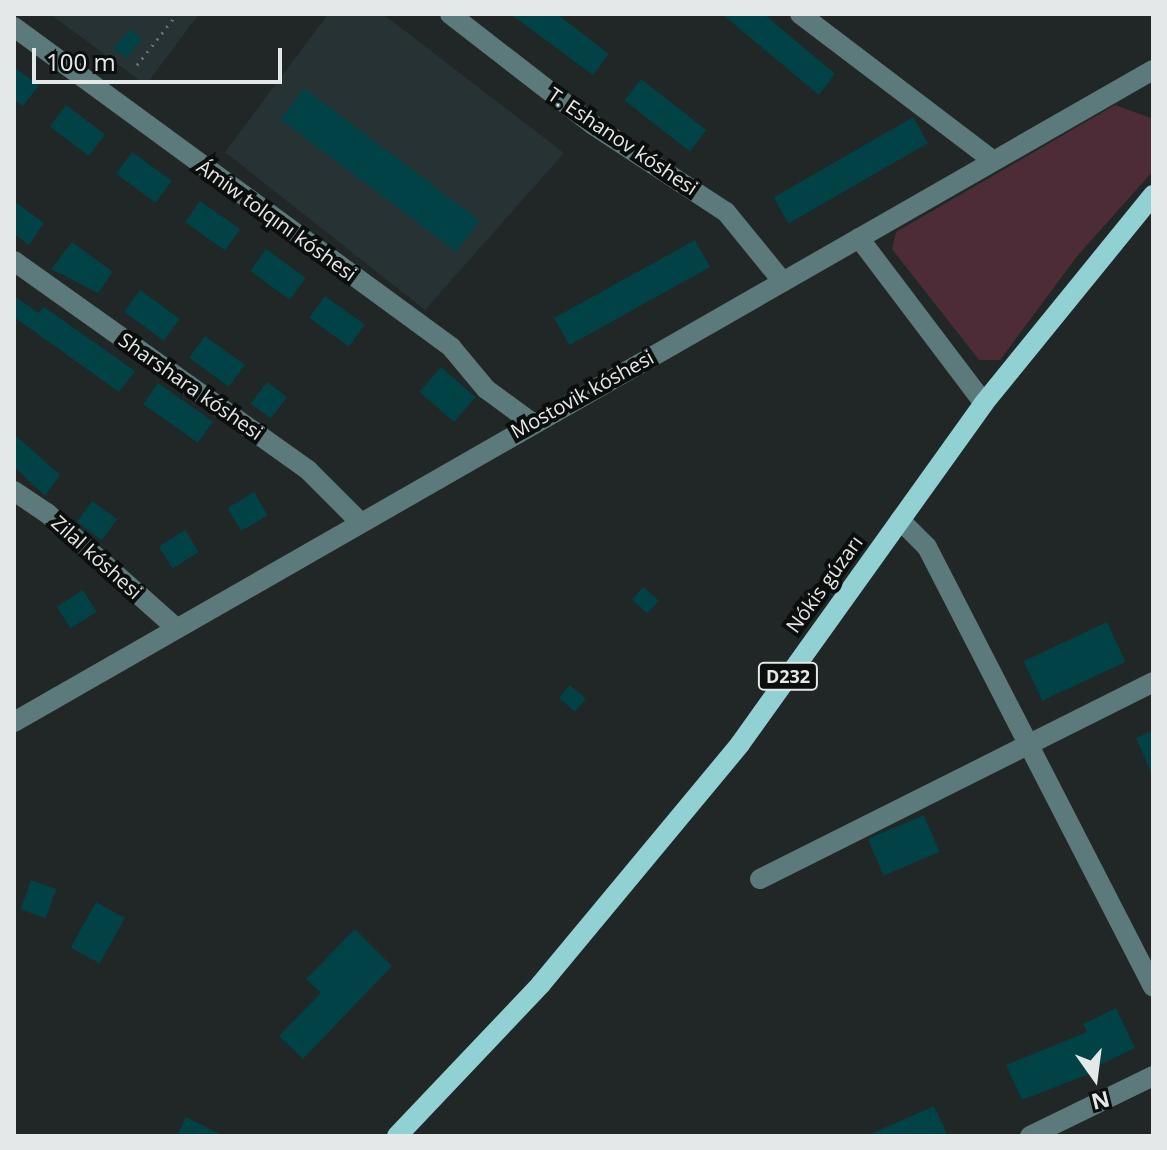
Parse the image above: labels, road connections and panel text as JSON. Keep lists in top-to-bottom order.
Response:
{
  "streets": {
    "main road": ["Nókis gúzarı", "D232"],
    "street": [
      "T. Eshanov kóshesi",
      "Ámiw tolqını kóshesi",
      "Sharshara kóshesi",
      "Mostovik kóshesi",
      "Zilal kóshesi"
    ]
  },
  "crossings": [
    ["T. Eshanov kóshesi", "Mostovik kóshesi"],
    ["Ámiw tolqını kóshesi", "Mostovik kóshesi"],
    ["Sharshara kóshesi", "Mostovik kóshesi"],
    ["Mostovik kóshesi", "Zilal kóshesi"]
  ],
  "scale_bar": "100 m",
  "north": "bottom"
}
